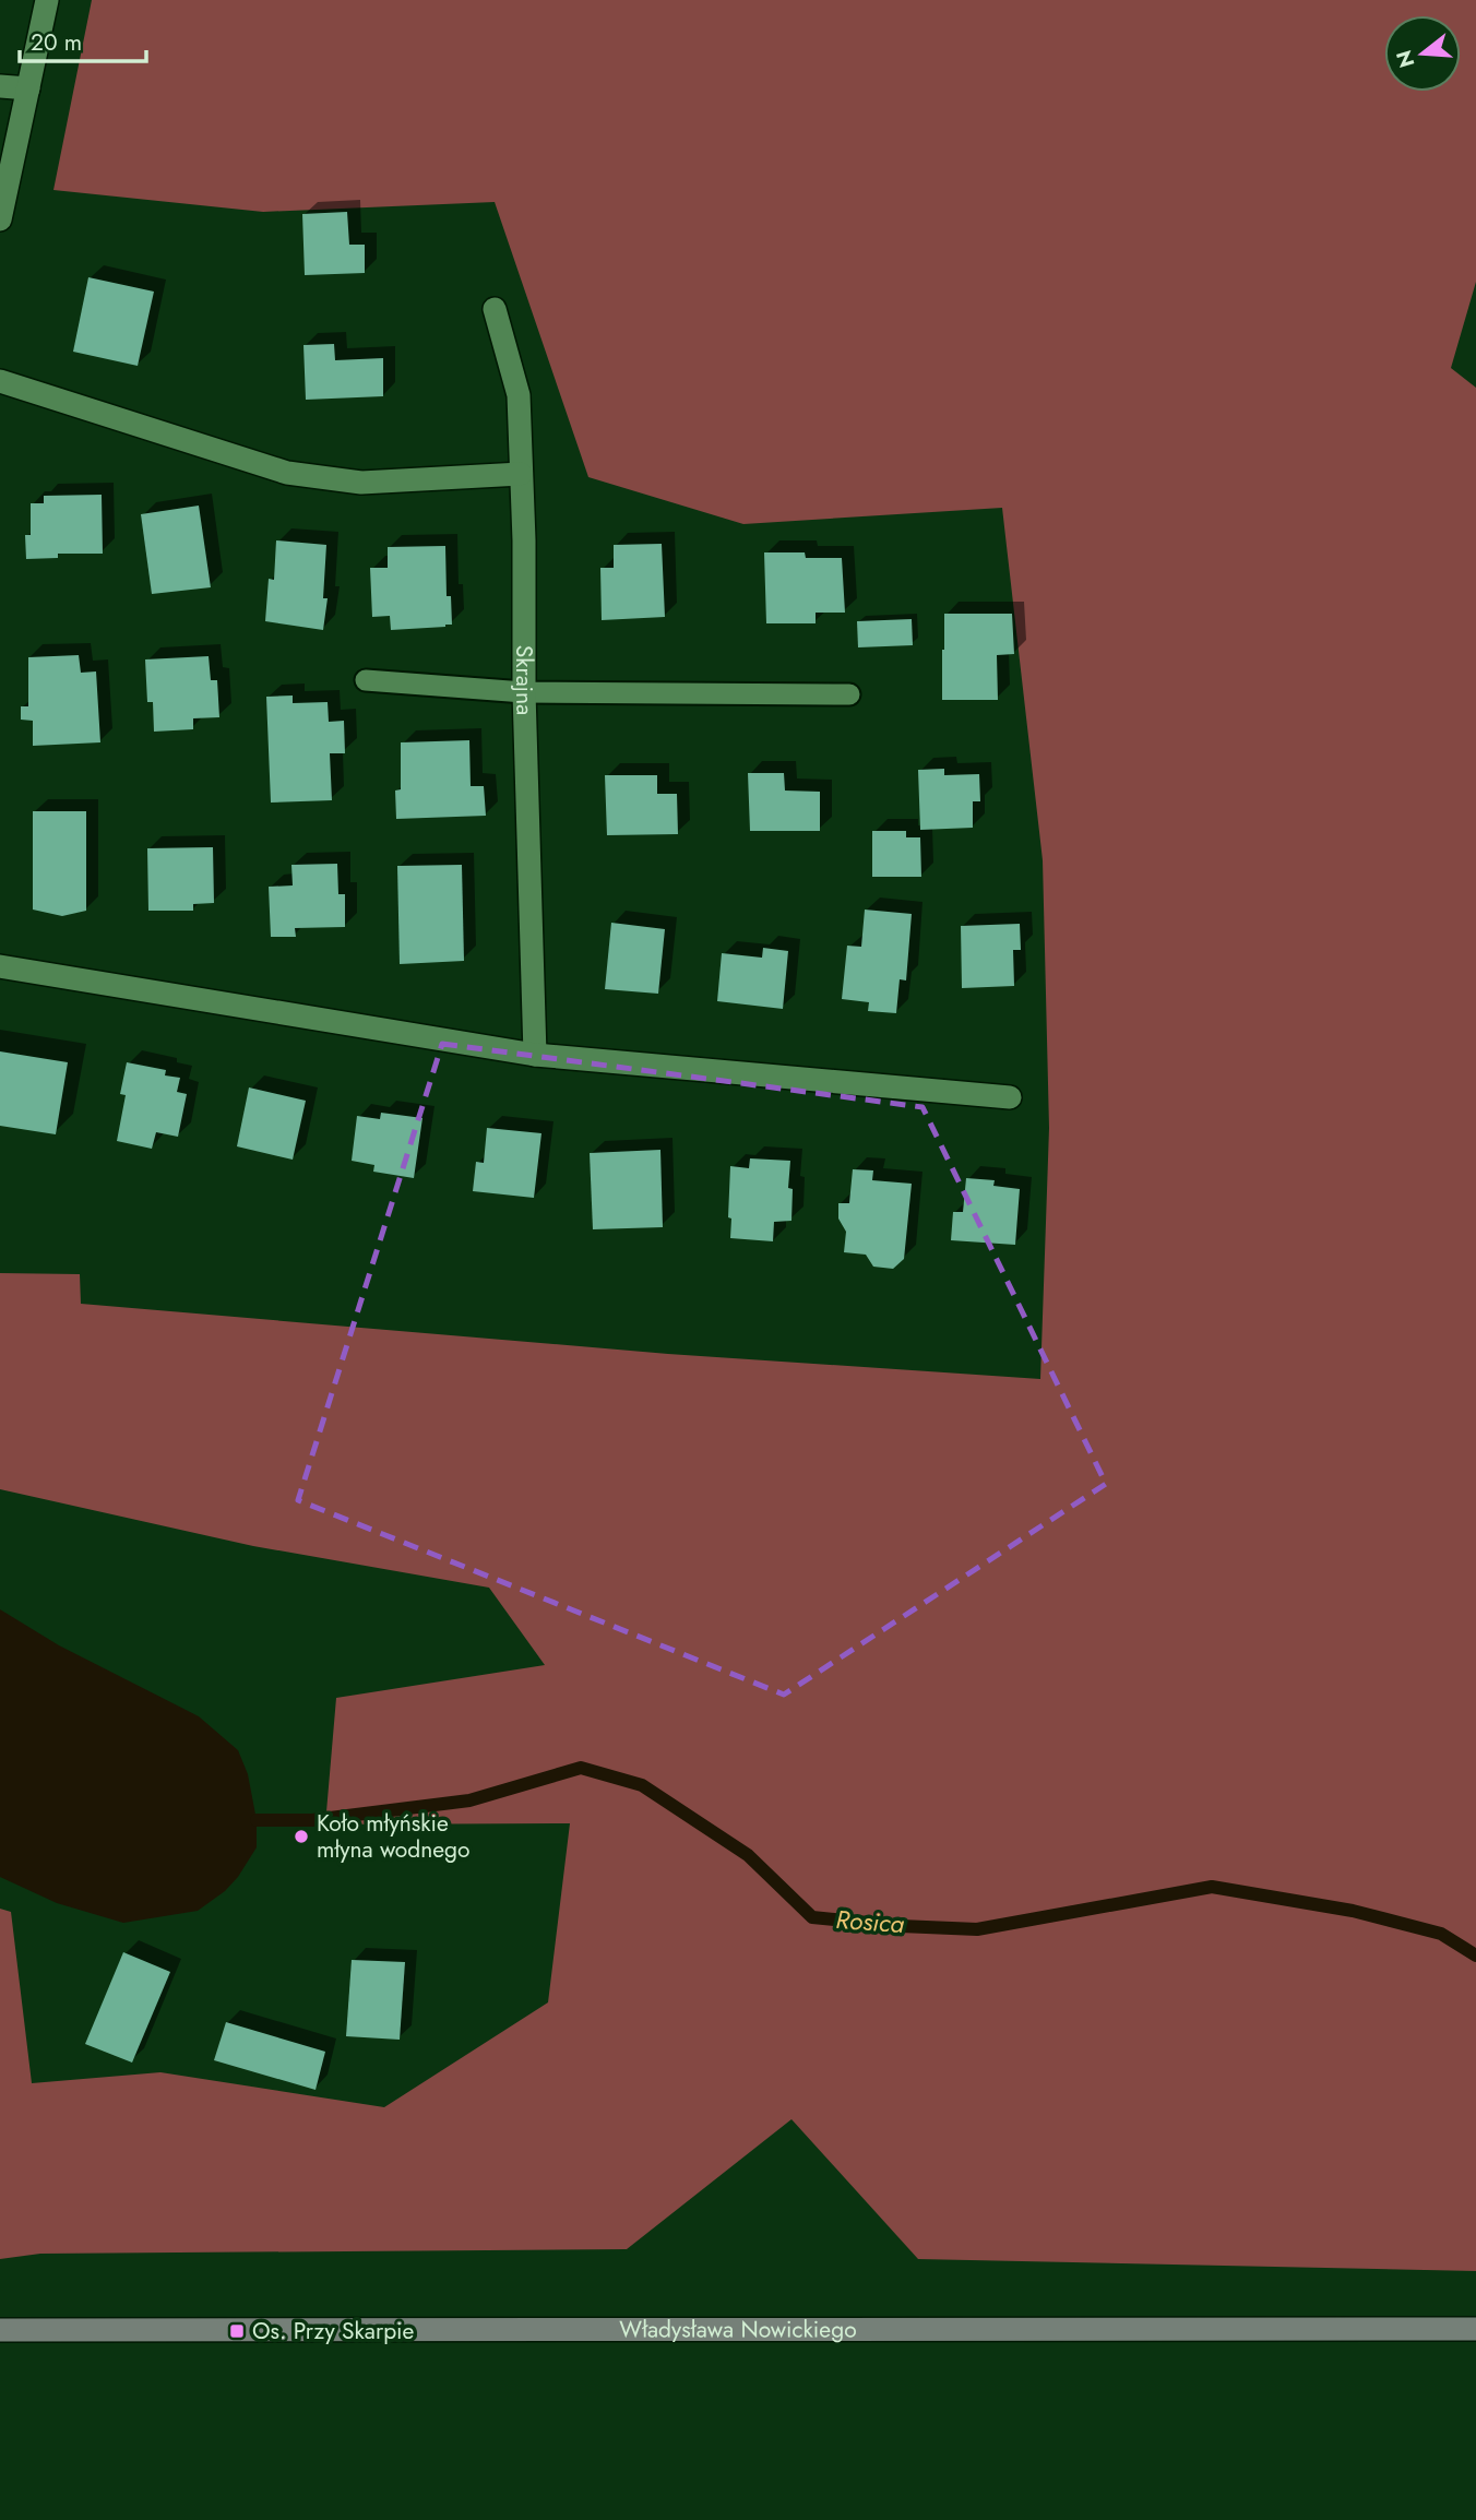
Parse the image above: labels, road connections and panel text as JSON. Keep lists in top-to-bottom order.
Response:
{
  "streets": {
    "street": ["Skrajna", "Władysława Nowickiego"]
  },
  "water": ["Rosica"],
  "places": {
    "other": ["Koło młyńskie młyna wodnego"],
    "transit": ["Os. Przy Skarpie"]
  },
  "scale_bar": "20 m",
  "north": "left"
}
